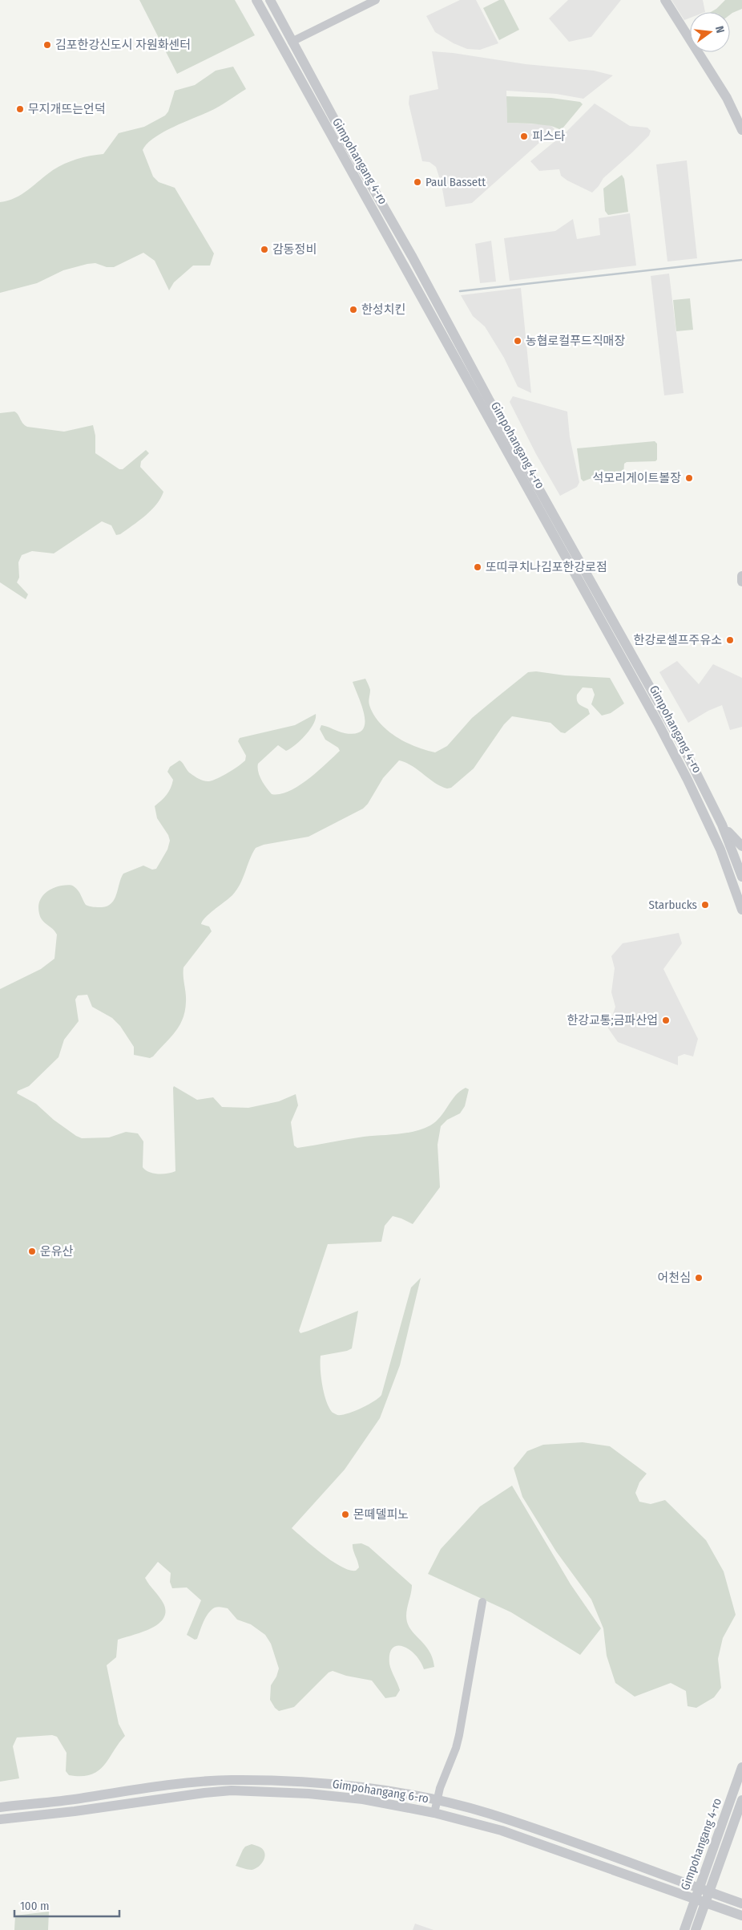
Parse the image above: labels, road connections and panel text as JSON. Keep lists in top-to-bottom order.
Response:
{
  "streets": {
    "street": ["Gimpohangang 4-ro", "Gimpohangang 6-ro"]
  },
  "crossings": [
    ["Gimpohangang 4-ro", "Gimpohangang 6-ro"]
  ],
  "places": [
    "김포한강신도시 자원화센터",
    "무지개뜨는언덕",
    "피스타",
    "Paul Bassett",
    "감동정비",
    "한성치킨",
    "농협로컬푸드직매장",
    "석모리게이트볼장",
    "또띠쿠치나김포한강로점",
    "한강로셀프주유소",
    "Starbucks",
    "한강교통;금파산업",
    "운유산",
    "어천심",
    "몬떼델피노"
  ],
  "scale_bar": "100 m",
  "north": "right"
}
